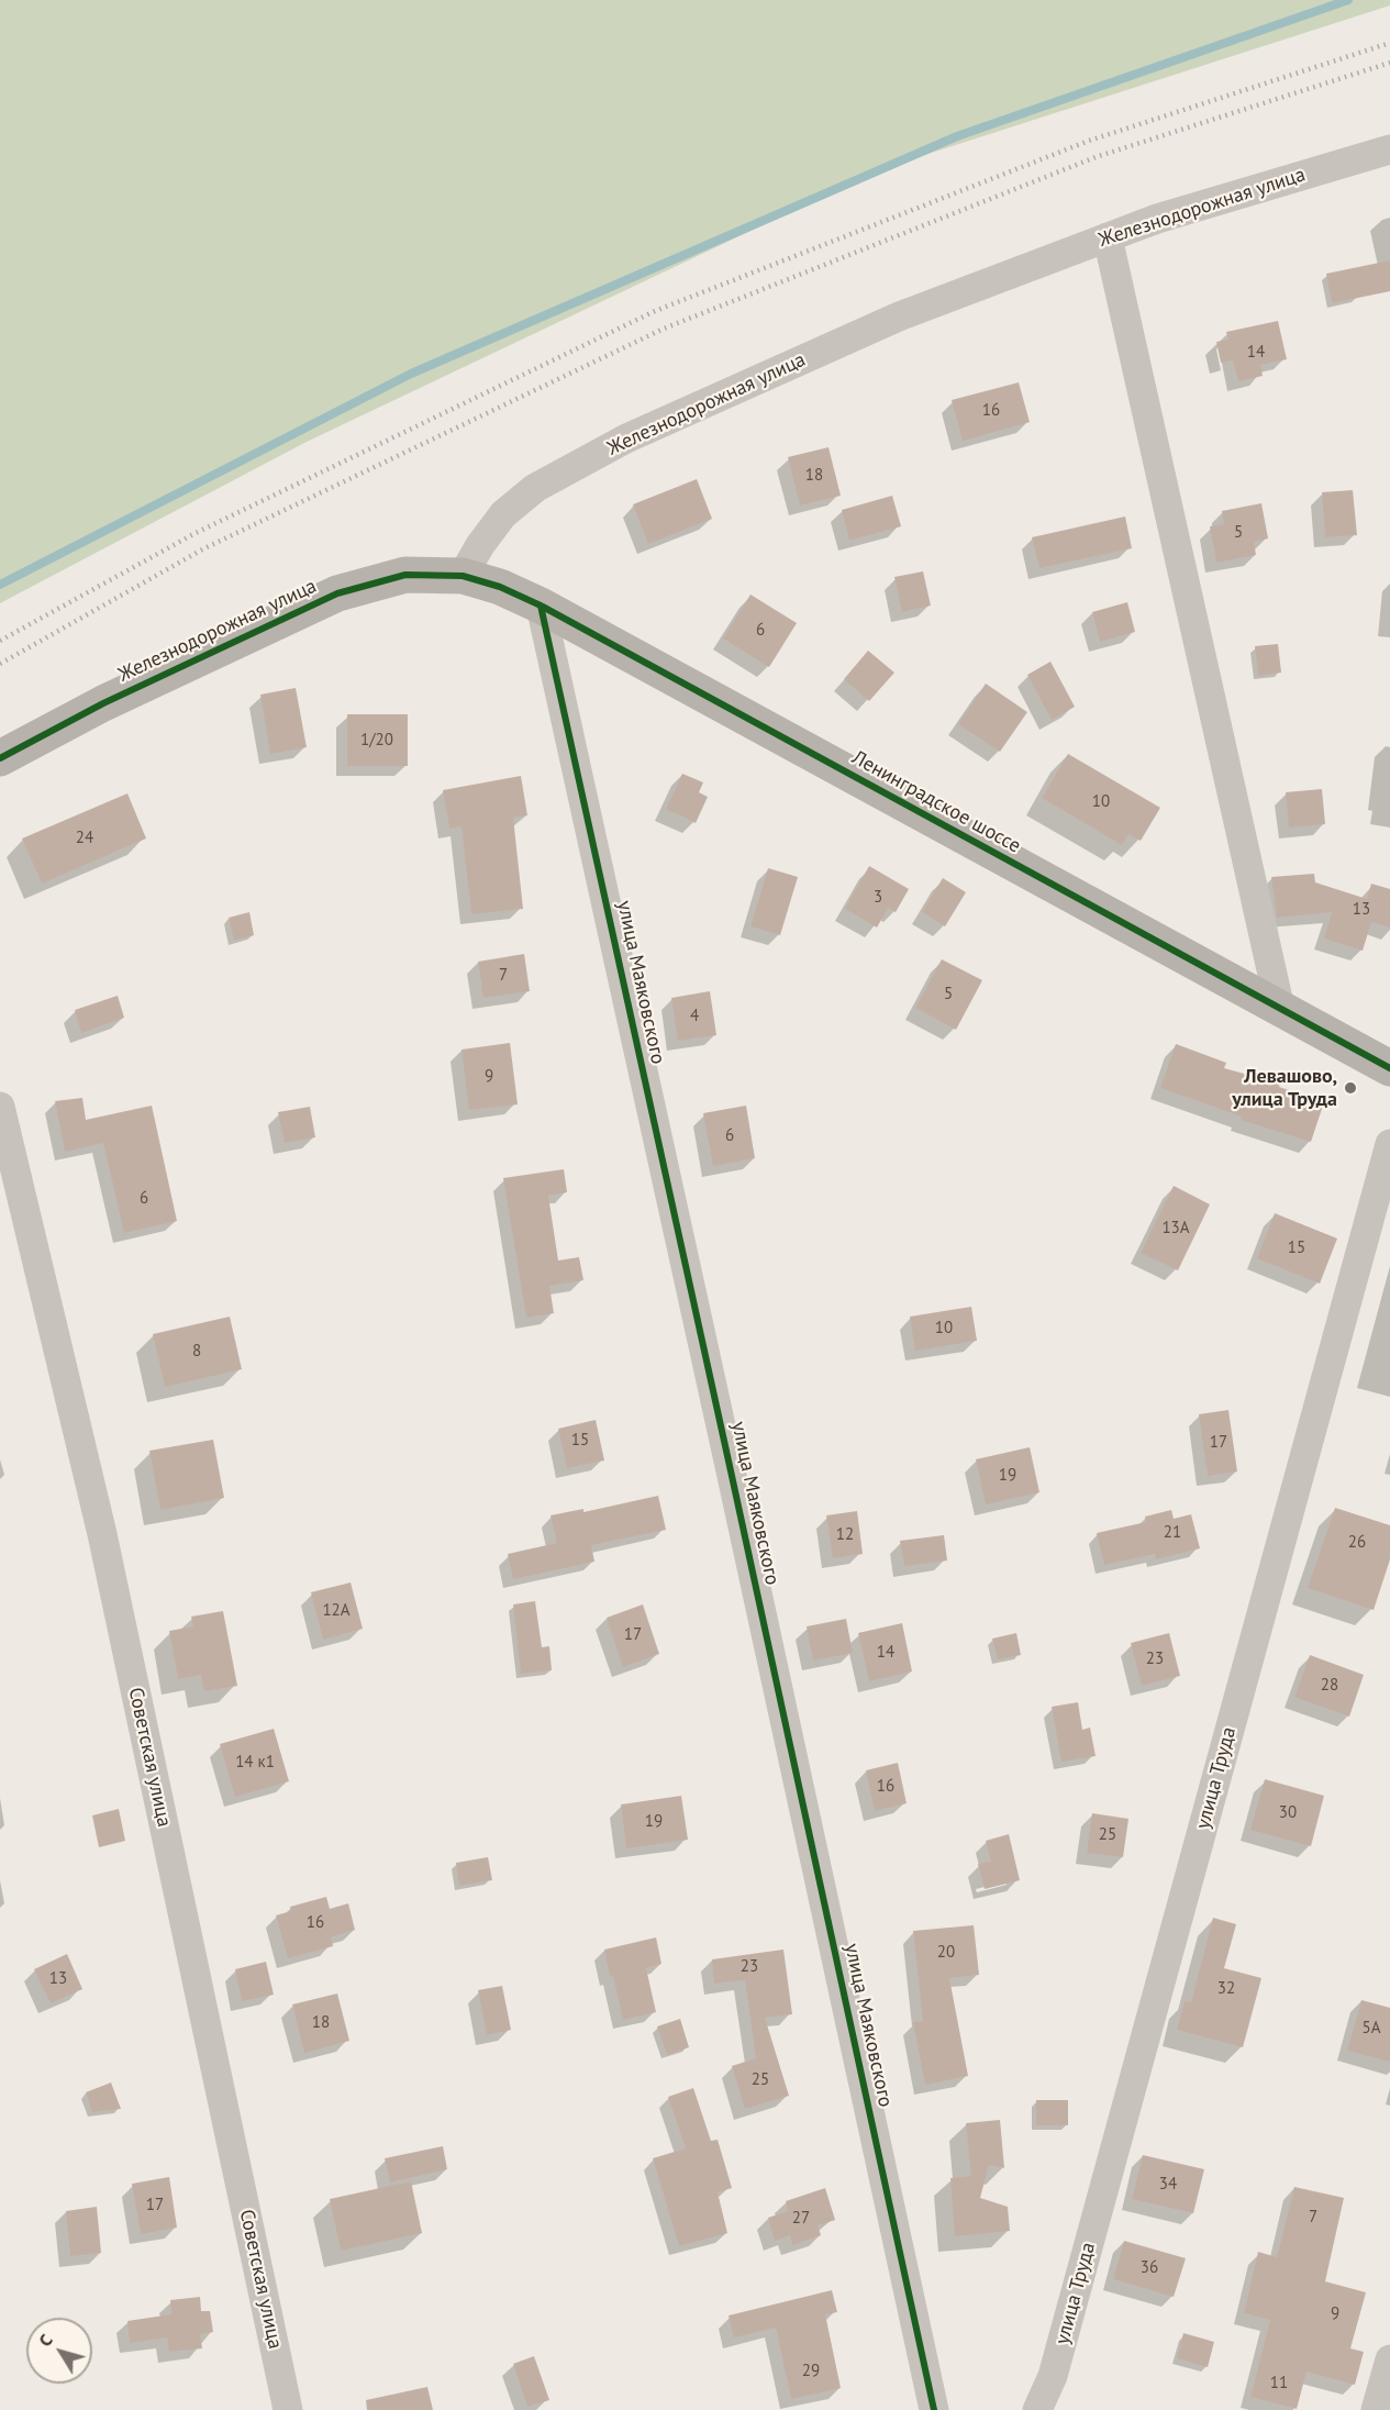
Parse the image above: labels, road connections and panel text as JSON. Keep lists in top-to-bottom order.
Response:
{
  "streets": {
    "street": [
      "Железнодорожная улица",
      "Ленинградское шоссе",
      "улица Маяковского",
      "Советская улица",
      "улица Труда"
    ]
  },
  "crossings": [
    ["Железнодорожная улица", "Ленинградское шоссе"],
    ["Ленинградское шоссе", "улица Маяковского"]
  ],
  "places": ["Левашово, улица Труда"],
  "house_numbers": [
    "14",
    "16",
    "18",
    "5",
    "6",
    "1/20",
    "10",
    "24",
    "3",
    "13",
    "7",
    "5",
    "4",
    "9",
    "6",
    "6",
    "13А",
    "15",
    "10",
    "8",
    "15",
    "17",
    "19",
    "21",
    "12",
    "26",
    "12А",
    "17",
    "14",
    "23",
    "28",
    "14 к1",
    "16",
    "30",
    "19",
    "25",
    "16",
    "20",
    "23",
    "13",
    "32",
    "18",
    "5А",
    "25",
    "34",
    "17",
    "7",
    "27",
    "36",
    "9",
    "29",
    "11"
  ],
  "north": "top left"
}
